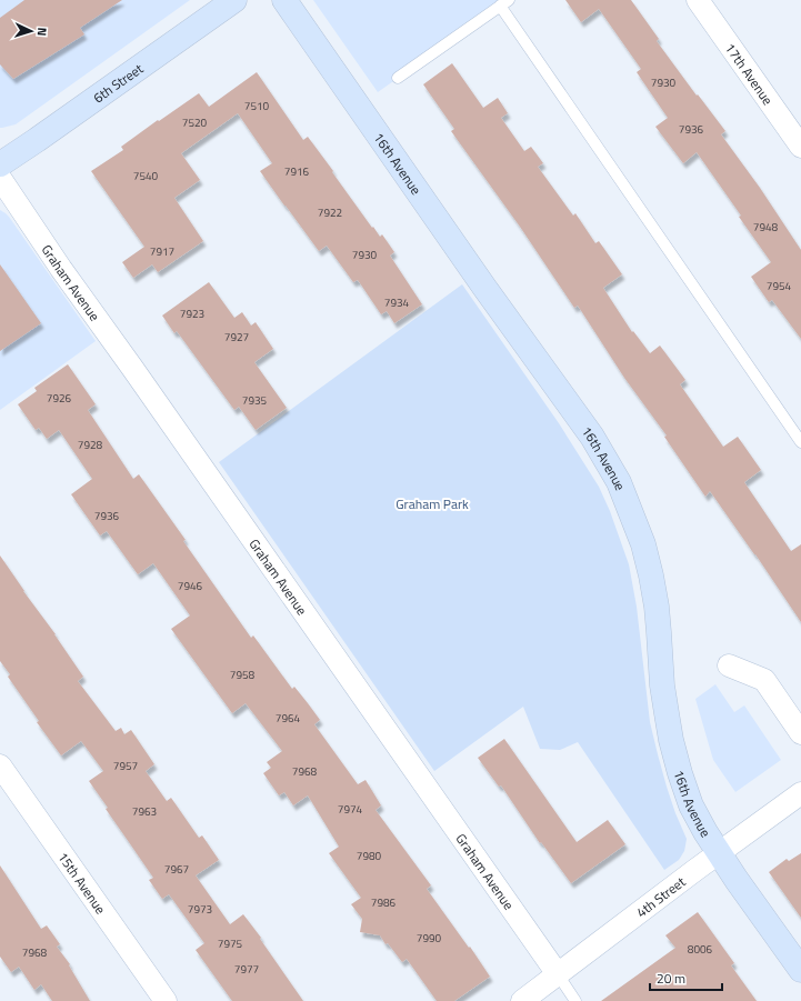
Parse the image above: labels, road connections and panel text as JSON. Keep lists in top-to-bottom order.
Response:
{
  "streets": {
    "street": [
      "17th Avenue",
      "6th Street",
      "16th Avenue",
      "Graham Avenue",
      "15th Avenue",
      "4th Street"
    ]
  },
  "crossings": [
    ["16th Avenue", "4th Street"],
    ["Graham Avenue", "4th Street"]
  ],
  "parks": ["Graham Park"],
  "house_numbers": [
    "7930",
    "7510",
    "7520",
    "7936",
    "7916",
    "7540",
    "7922",
    "7948",
    "7917",
    "7930",
    "7954",
    "7934",
    "7923",
    "7927",
    "7926",
    "7935",
    "7928",
    "7936",
    "7946",
    "7958",
    "7964",
    "7957",
    "7968",
    "7974",
    "7963",
    "7980",
    "7967",
    "7986",
    "7973",
    "7990",
    "7975",
    "8006",
    "7968",
    "7977"
  ],
  "scale_bar": "20 m",
  "north": "right"
}
